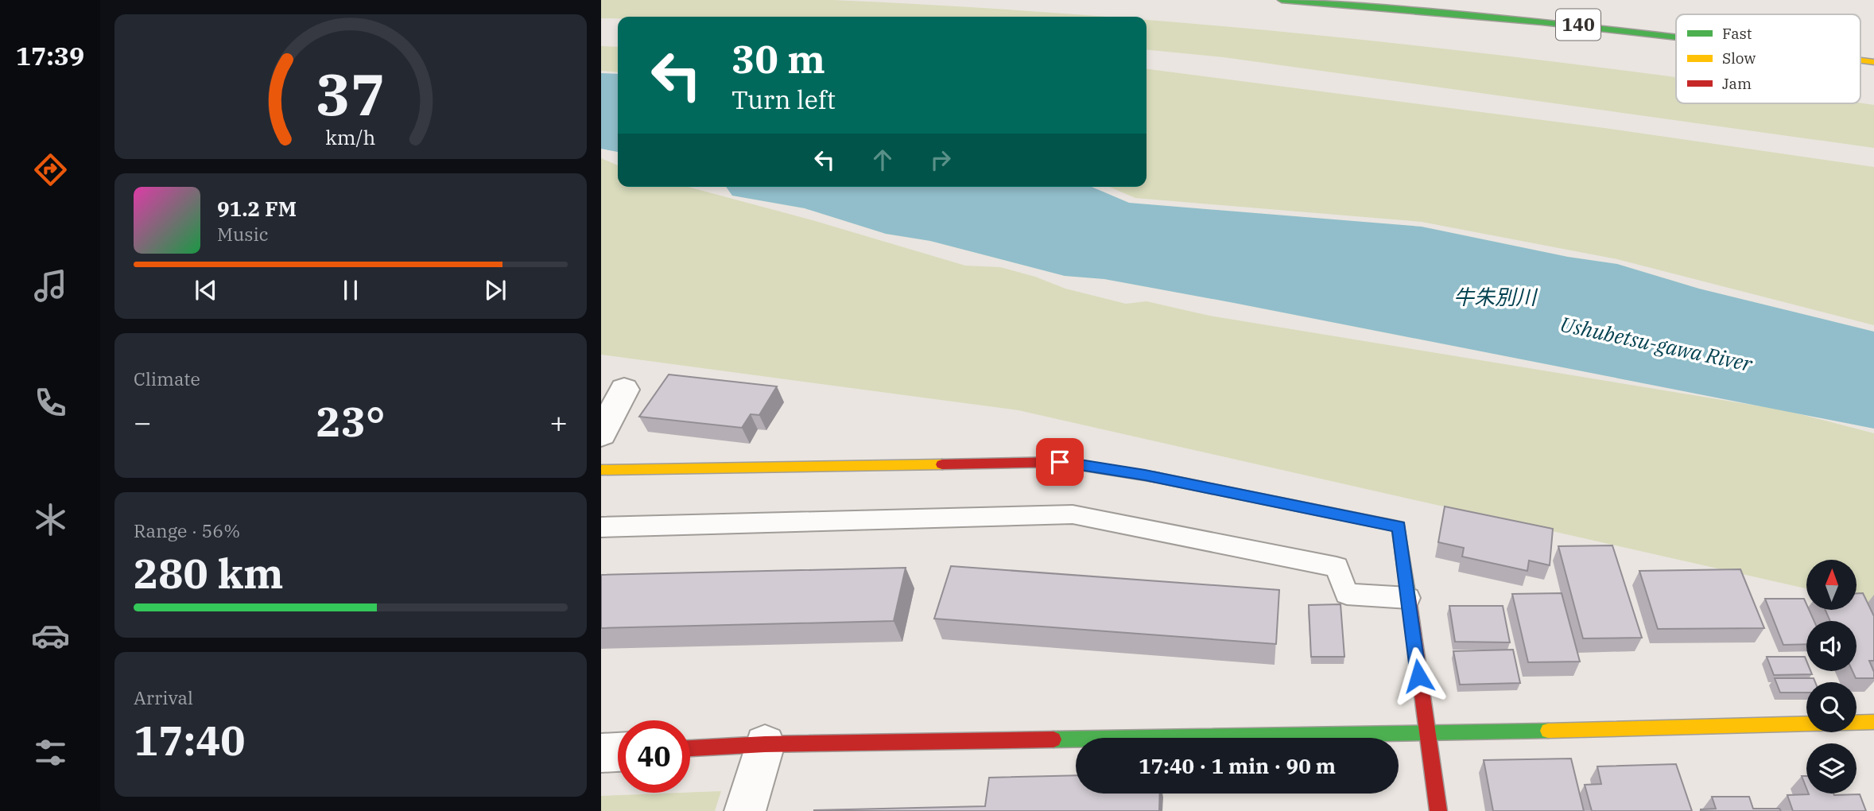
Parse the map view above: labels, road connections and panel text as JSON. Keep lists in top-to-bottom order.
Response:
{
  "streets": {
    "street": ["140"]
  },
  "water": ["牛朱別川", "Ushubetsu-gawa River"],
  "legend": ["Fast", "Slow", "Jam"],
  "north": "top",
  "page": {
    "tabs": "17:39",
    "turn": ["30 m", "Turn left"],
    "song": ["91.2 FM", "Music"],
    "tile": [
      "Climate",
      ["Range · 56%", "280 km"],
      ["Arrival", "17:40"]
    ],
    "heat": ["−", "23°", "+"],
    "limit": "40",
    "trip": "17:40 · 1 min · 90 m",
    "gauge": ["37", "km/h"]
  }
}
